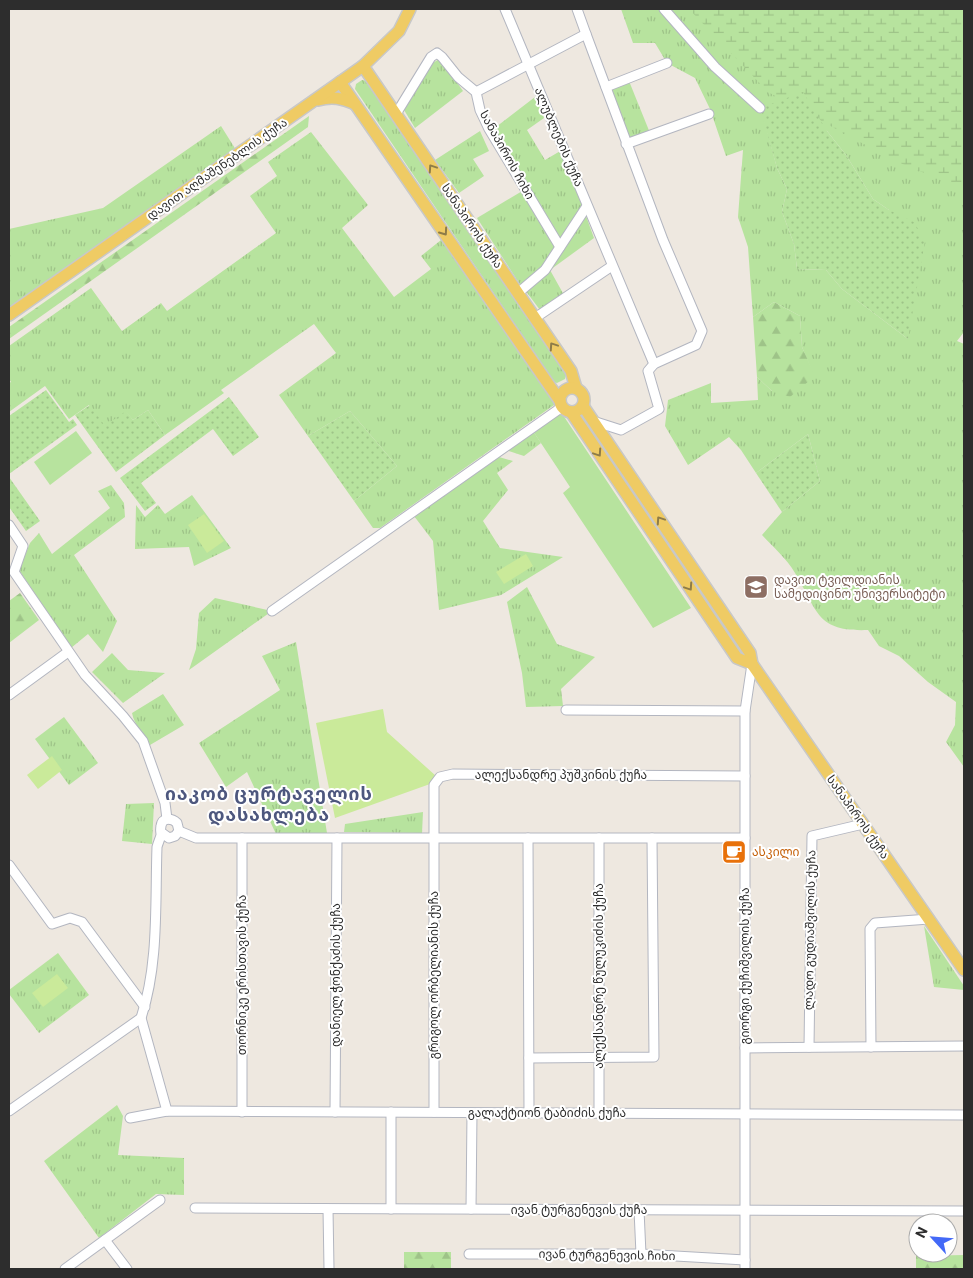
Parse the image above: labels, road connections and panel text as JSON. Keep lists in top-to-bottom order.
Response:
{
  "streets": {
    "main road": ["დავით აღმაშენებლის ქუჩა", "სანაპიროს ქუჩა"],
    "street": [
      "ალუბლების ქუჩა",
      "სანაპიროს ჩიხი",
      "ალექსანდრე პუშკინის ქუჩა",
      "ლადო გუდიაშვილის ქუჩა",
      "გიორგი ქუჩიშვილის ქუჩა",
      "თორნიკე ერისთავის ქუჩა",
      "დანიელ ჭონქაძის ქუჩა",
      "გრიგოლ ორბელიანის ქუჩა",
      "ალექსანდრე წულუკიძის ქუჩა",
      "გალაქტიონ ტაბიძის ქუჩა",
      "ივან ტურგენევის ქუჩა",
      "ივან ტურგენევის ჩიხი"
    ]
  },
  "crossings": [
    ["ალუბლების ქუჩა", "სანაპიროს ქუჩა"],
    ["დავით აღმაშენებლის ქუჩა", "სანაპიროს ქუჩა"],
    ["სანაპიროს ქუჩა", "ლადო გუდიაშვილის ქუჩა"],
    ["სანაპიროს ქუჩა", "გიორგი ქუჩიშვილის ქუჩა"],
    ["ალექსანდრე პუშკინის ქუჩა", "გიორგი ქუჩიშვილის ქუჩა"],
    ["ალექსანდრე პუშკინის ქუჩა", "გრიგოლ ორბელიანის ქუჩა"],
    ["გიორგი ქუჩიშვილის ქუჩა", "გალაქტიონ ტაბიძის ქუჩა"],
    ["გიორგი ქუჩიშვილის ქუჩა", "ივან ტურგენევის ქუჩა"],
    ["გიორგი ქუჩიშვილის ქუჩა", "ივან ტურგენევის ჩიხი"],
    ["თორნიკე ერისთავის ქუჩა", "გალაქტიონ ტაბიძის ქუჩა"],
    ["დანიელ ჭონქაძის ქუჩა", "გალაქტიონ ტაბიძის ქუჩა"],
    ["გრიგოლ ორბელიანის ქუჩა", "გალაქტიონ ტაბიძის ქუჩა"],
    ["ალექსანდრე წულუკიძის ქუჩა", "გალაქტიონ ტაბიძის ქუჩა"]
  ],
  "districts": ["იაკობ ცურტაველის დასახლება"],
  "places": {
    "school or university": ["დავით ტვილდიანის სამედიცინო უნივერსიტეტი"],
    "cafe": ["ასკილი"]
  },
  "north": "top left"
}
